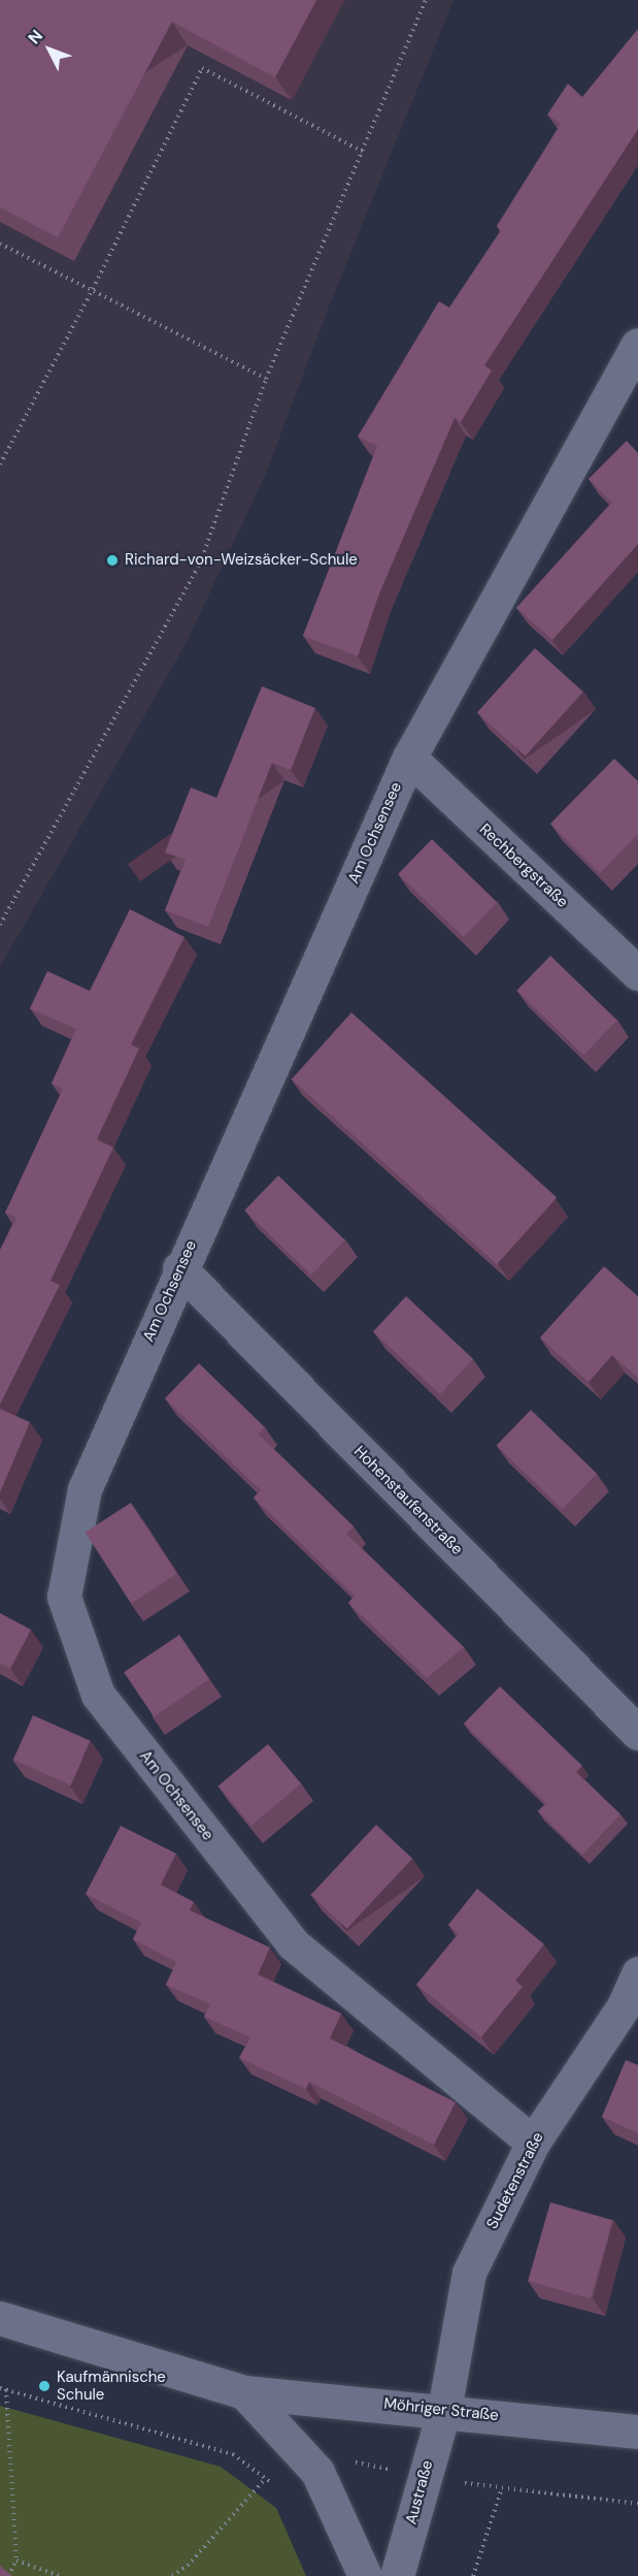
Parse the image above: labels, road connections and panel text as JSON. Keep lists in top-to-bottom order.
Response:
{
  "streets": {
    "street": [
      "Am Ochsensee",
      "Rechbergstraße",
      "Hohenstaufenstraße",
      "Sudetenstraße",
      "Möhriger Straße",
      "Austraße"
    ]
  },
  "crossings": [
    ["Am Ochsensee", "Rechbergstraße"],
    ["Am Ochsensee", "Hohenstaufenstraße"],
    ["Am Ochsensee", "Sudetenstraße"],
    ["Sudetenstraße", "Möhriger Straße"],
    ["Sudetenstraße", "Austraße"],
    ["Möhriger Straße", "Austraße"]
  ],
  "places": ["Richard-von-Weizsäcker-Schule", "Kaufmännische Schule"],
  "north": "top left"
}
